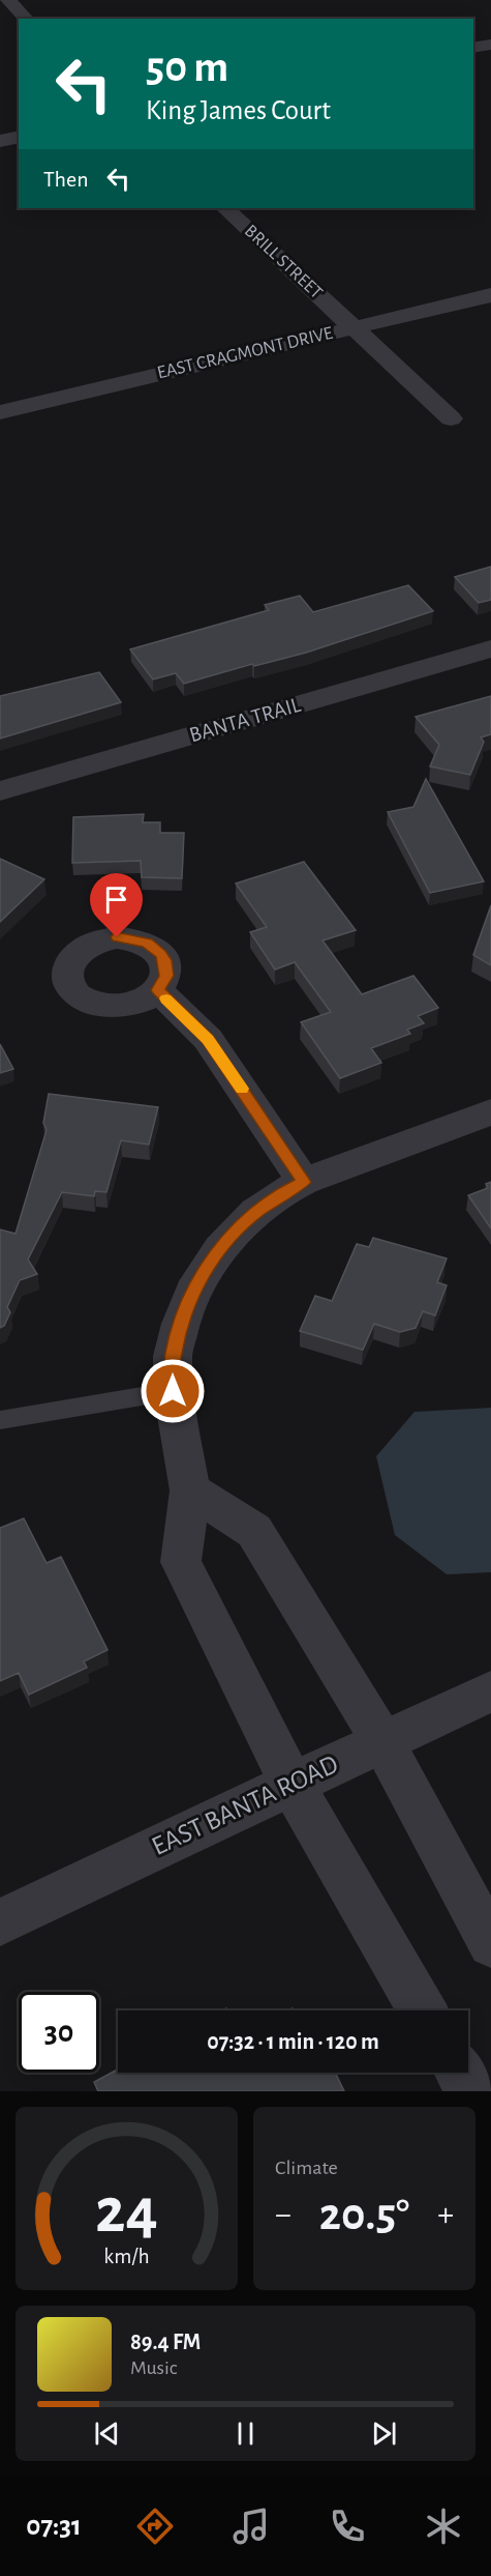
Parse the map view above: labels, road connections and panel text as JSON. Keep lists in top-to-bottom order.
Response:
{
  "streets": {
    "street": [
      "BRILL STREET",
      "EAST CRAGMONT DRIVE",
      "BANTA TRAIL",
      "EAST BANTA ROAD"
    ]
  },
  "crossings": [
    ["BRILL STREET", "EAST CRAGMONT DRIVE"]
  ],
  "page": {
    "turn": ["50 m", "King James Court"],
    "then": "Then",
    "limit": "30",
    "trip": "07:32 · 1 min · 120 m",
    "tile": "Climate",
    "heat": ["−", "20.5°", "+"],
    "song": ["89.4 FM", "Music"],
    "tabs": "07:31",
    "gauge": ["24", "km/h"]
  }
}
